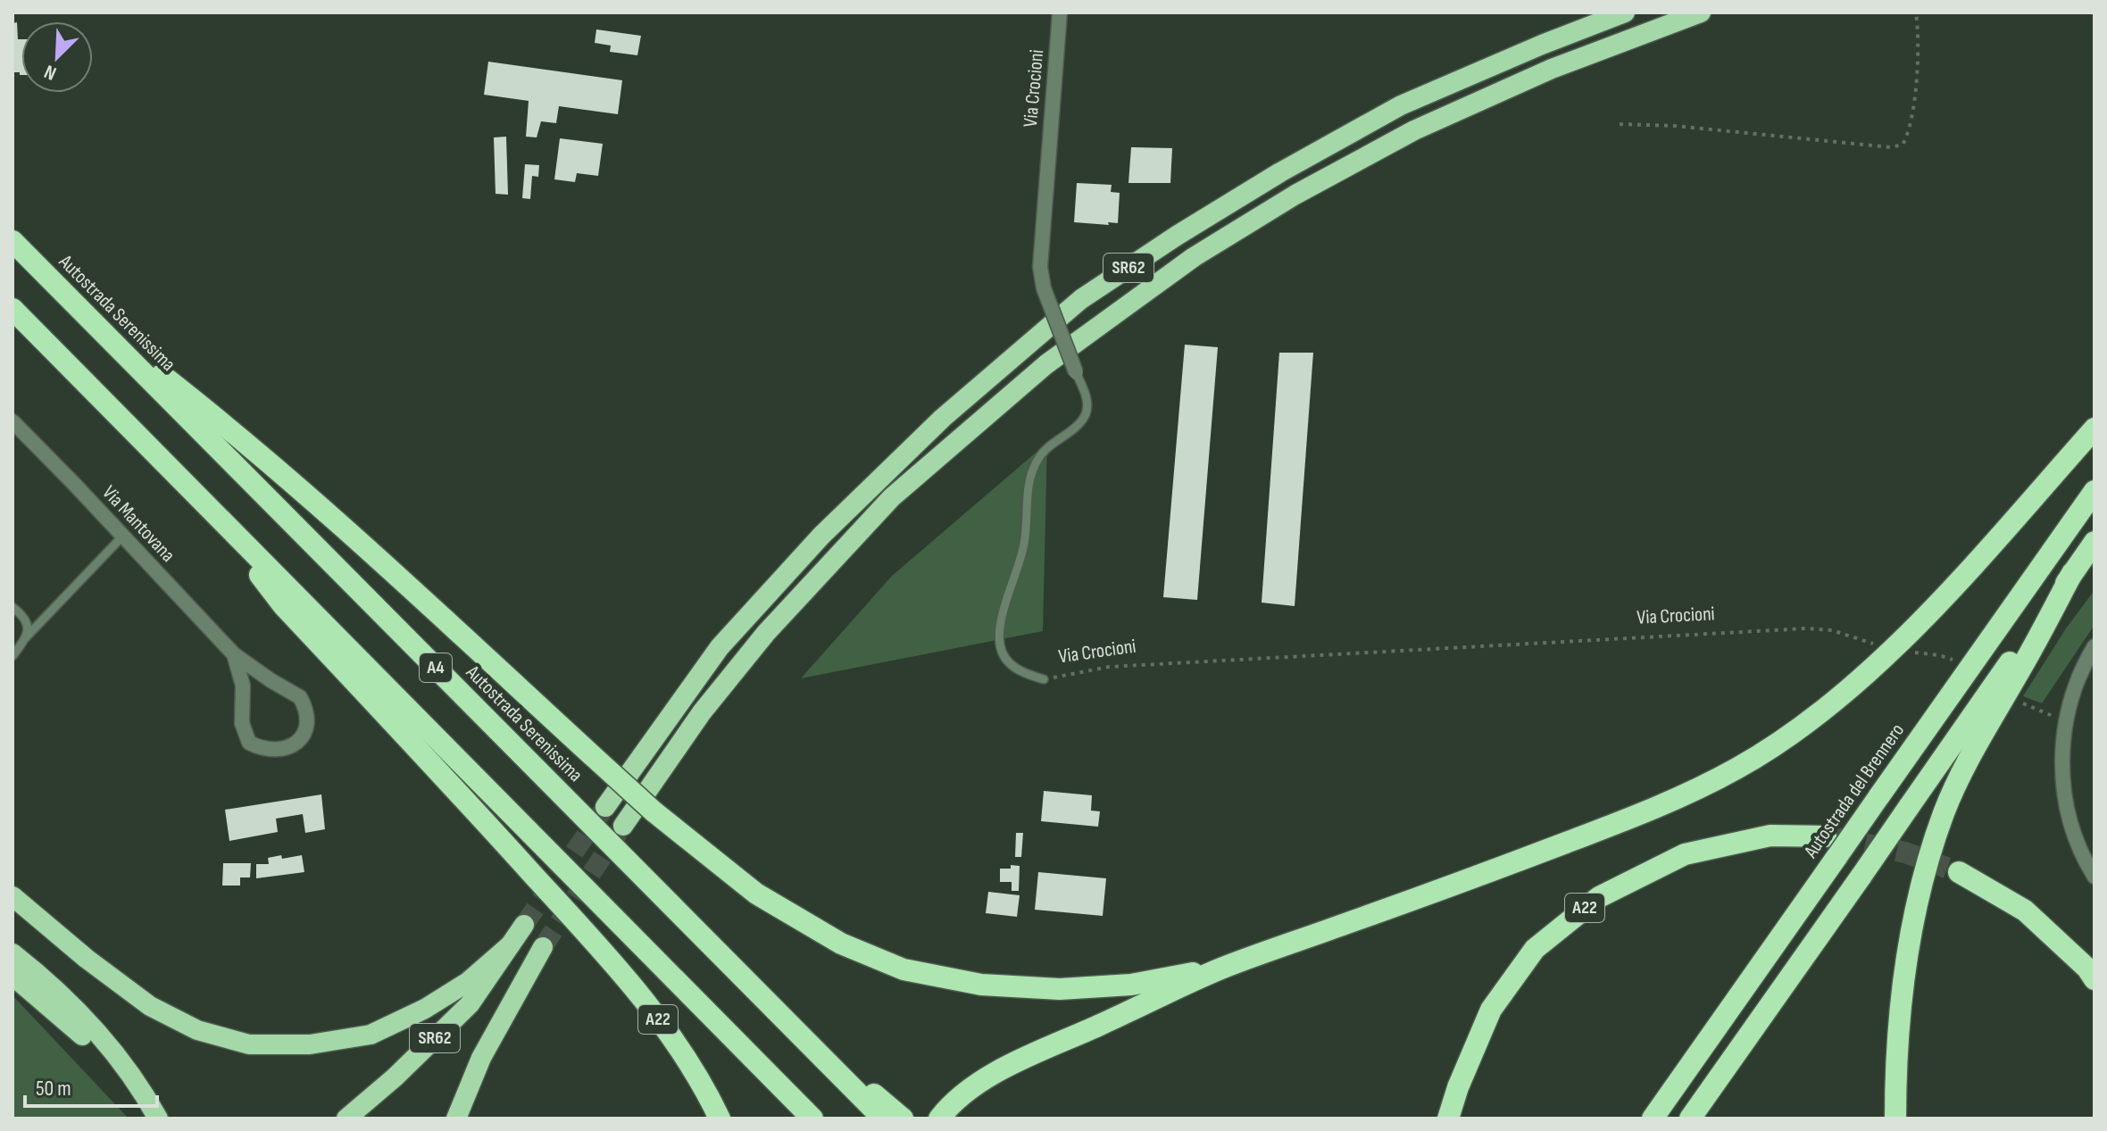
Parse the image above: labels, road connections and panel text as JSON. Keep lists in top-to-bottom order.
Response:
{
  "streets": {
    "highway": [
      "SR62",
      "Autostrada Serenissima",
      "A4",
      "Autostrada del Brennero",
      "A22"
    ],
    "street": ["Via Crocioni", "Via Mantovana"]
  },
  "crossings": [
    ["A4", "A22"]
  ],
  "scale_bar": "50 m",
  "north": "bottom left"
}
